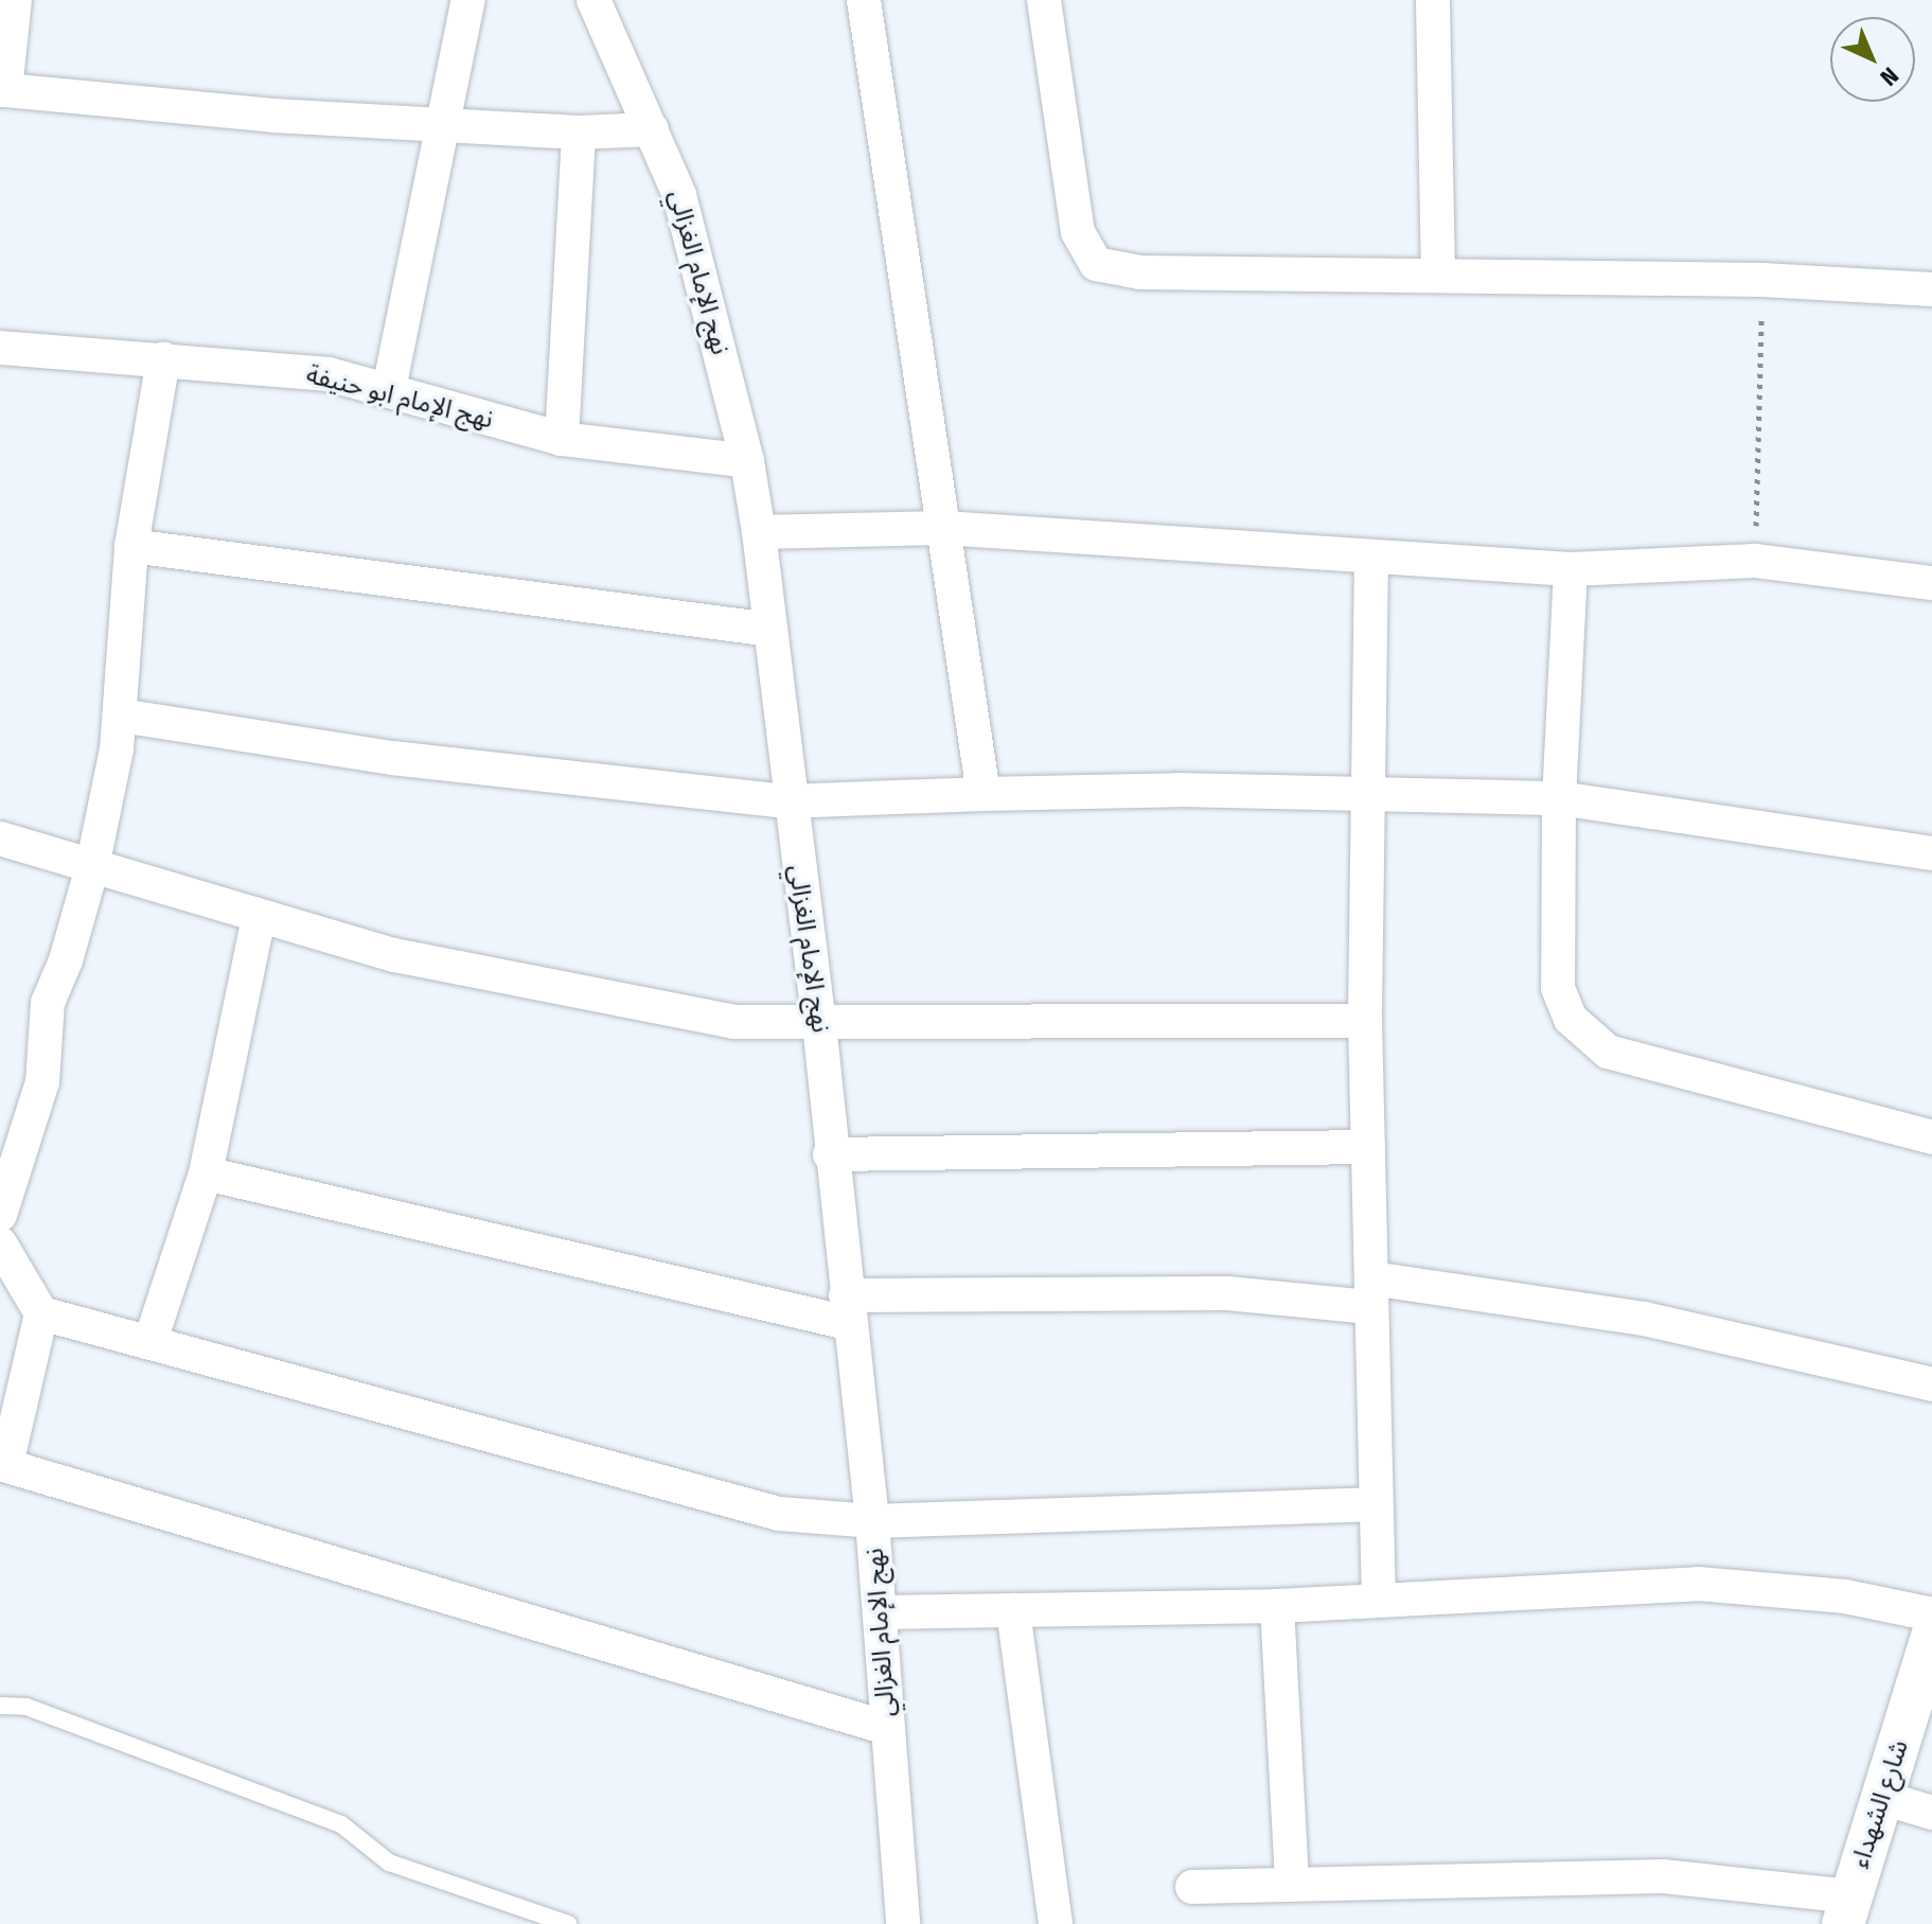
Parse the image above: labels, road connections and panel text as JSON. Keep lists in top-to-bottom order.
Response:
{
  "streets": {
    "street": ["نهج الإمام الغزالي", "نهج الإمام ابو حنيفة", "شارع الشهداء"]
  },
  "crossings": [
    ["نهج الإمام الغزالي", "نهج الإمام ابو حنيفة"]
  ],
  "north": "bottom right"
}
